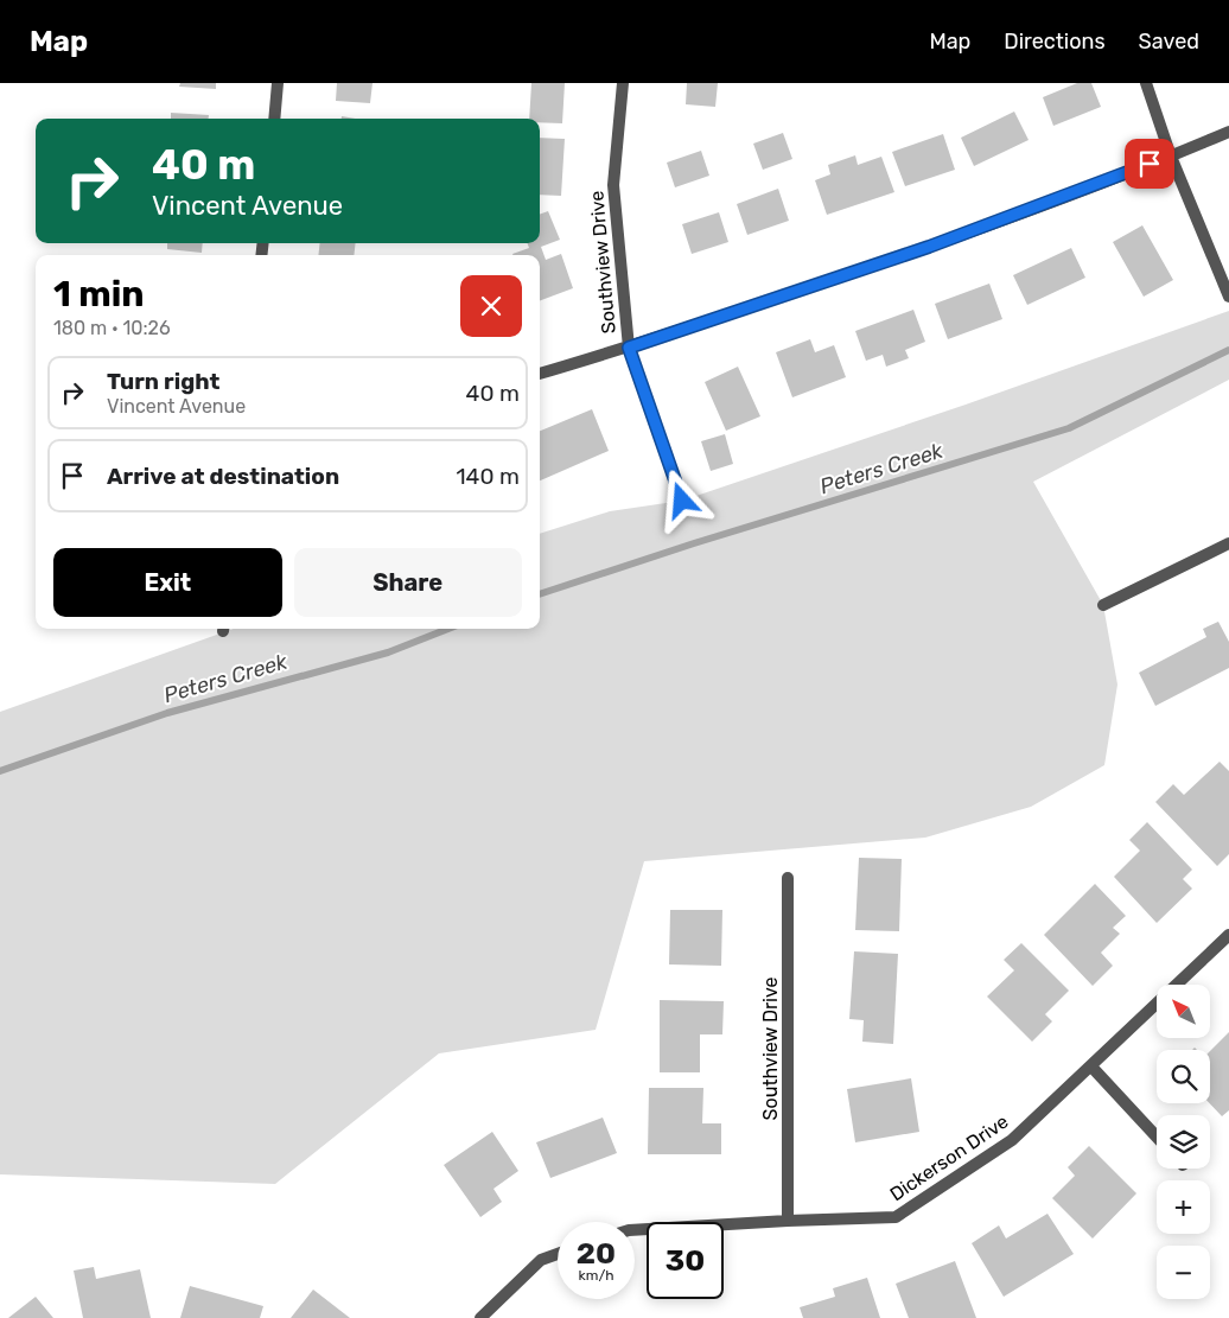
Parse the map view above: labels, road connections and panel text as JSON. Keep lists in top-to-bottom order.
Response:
{
  "streets": {
    "street": ["Southview Drive", "Dickerson Drive"]
  },
  "crossings": [
    ["Southview Drive", "Dickerson Drive"]
  ],
  "water": ["Peters Creek"],
  "north": "top left",
  "page": {
    "header": "Map",
    "nav": ["Map", "Directions", "Saved"],
    "turn": ["40 m", "Vincent Avenue"],
    "heading": ["1 min", "180 m · 10:26"],
    "list": [
      {
        "name": "Turn right",
        "note": "Vincent Avenue",
        "value": "40 m"
      },
      {
        "name": "Arrive at destination",
        "value": "140 m"
      }
    ],
    "buttons": ["Exit", "Share"],
    "map_buttons": ["+", "−"],
    "speed": "20 km/h",
    "limit": "30"
  }
}
